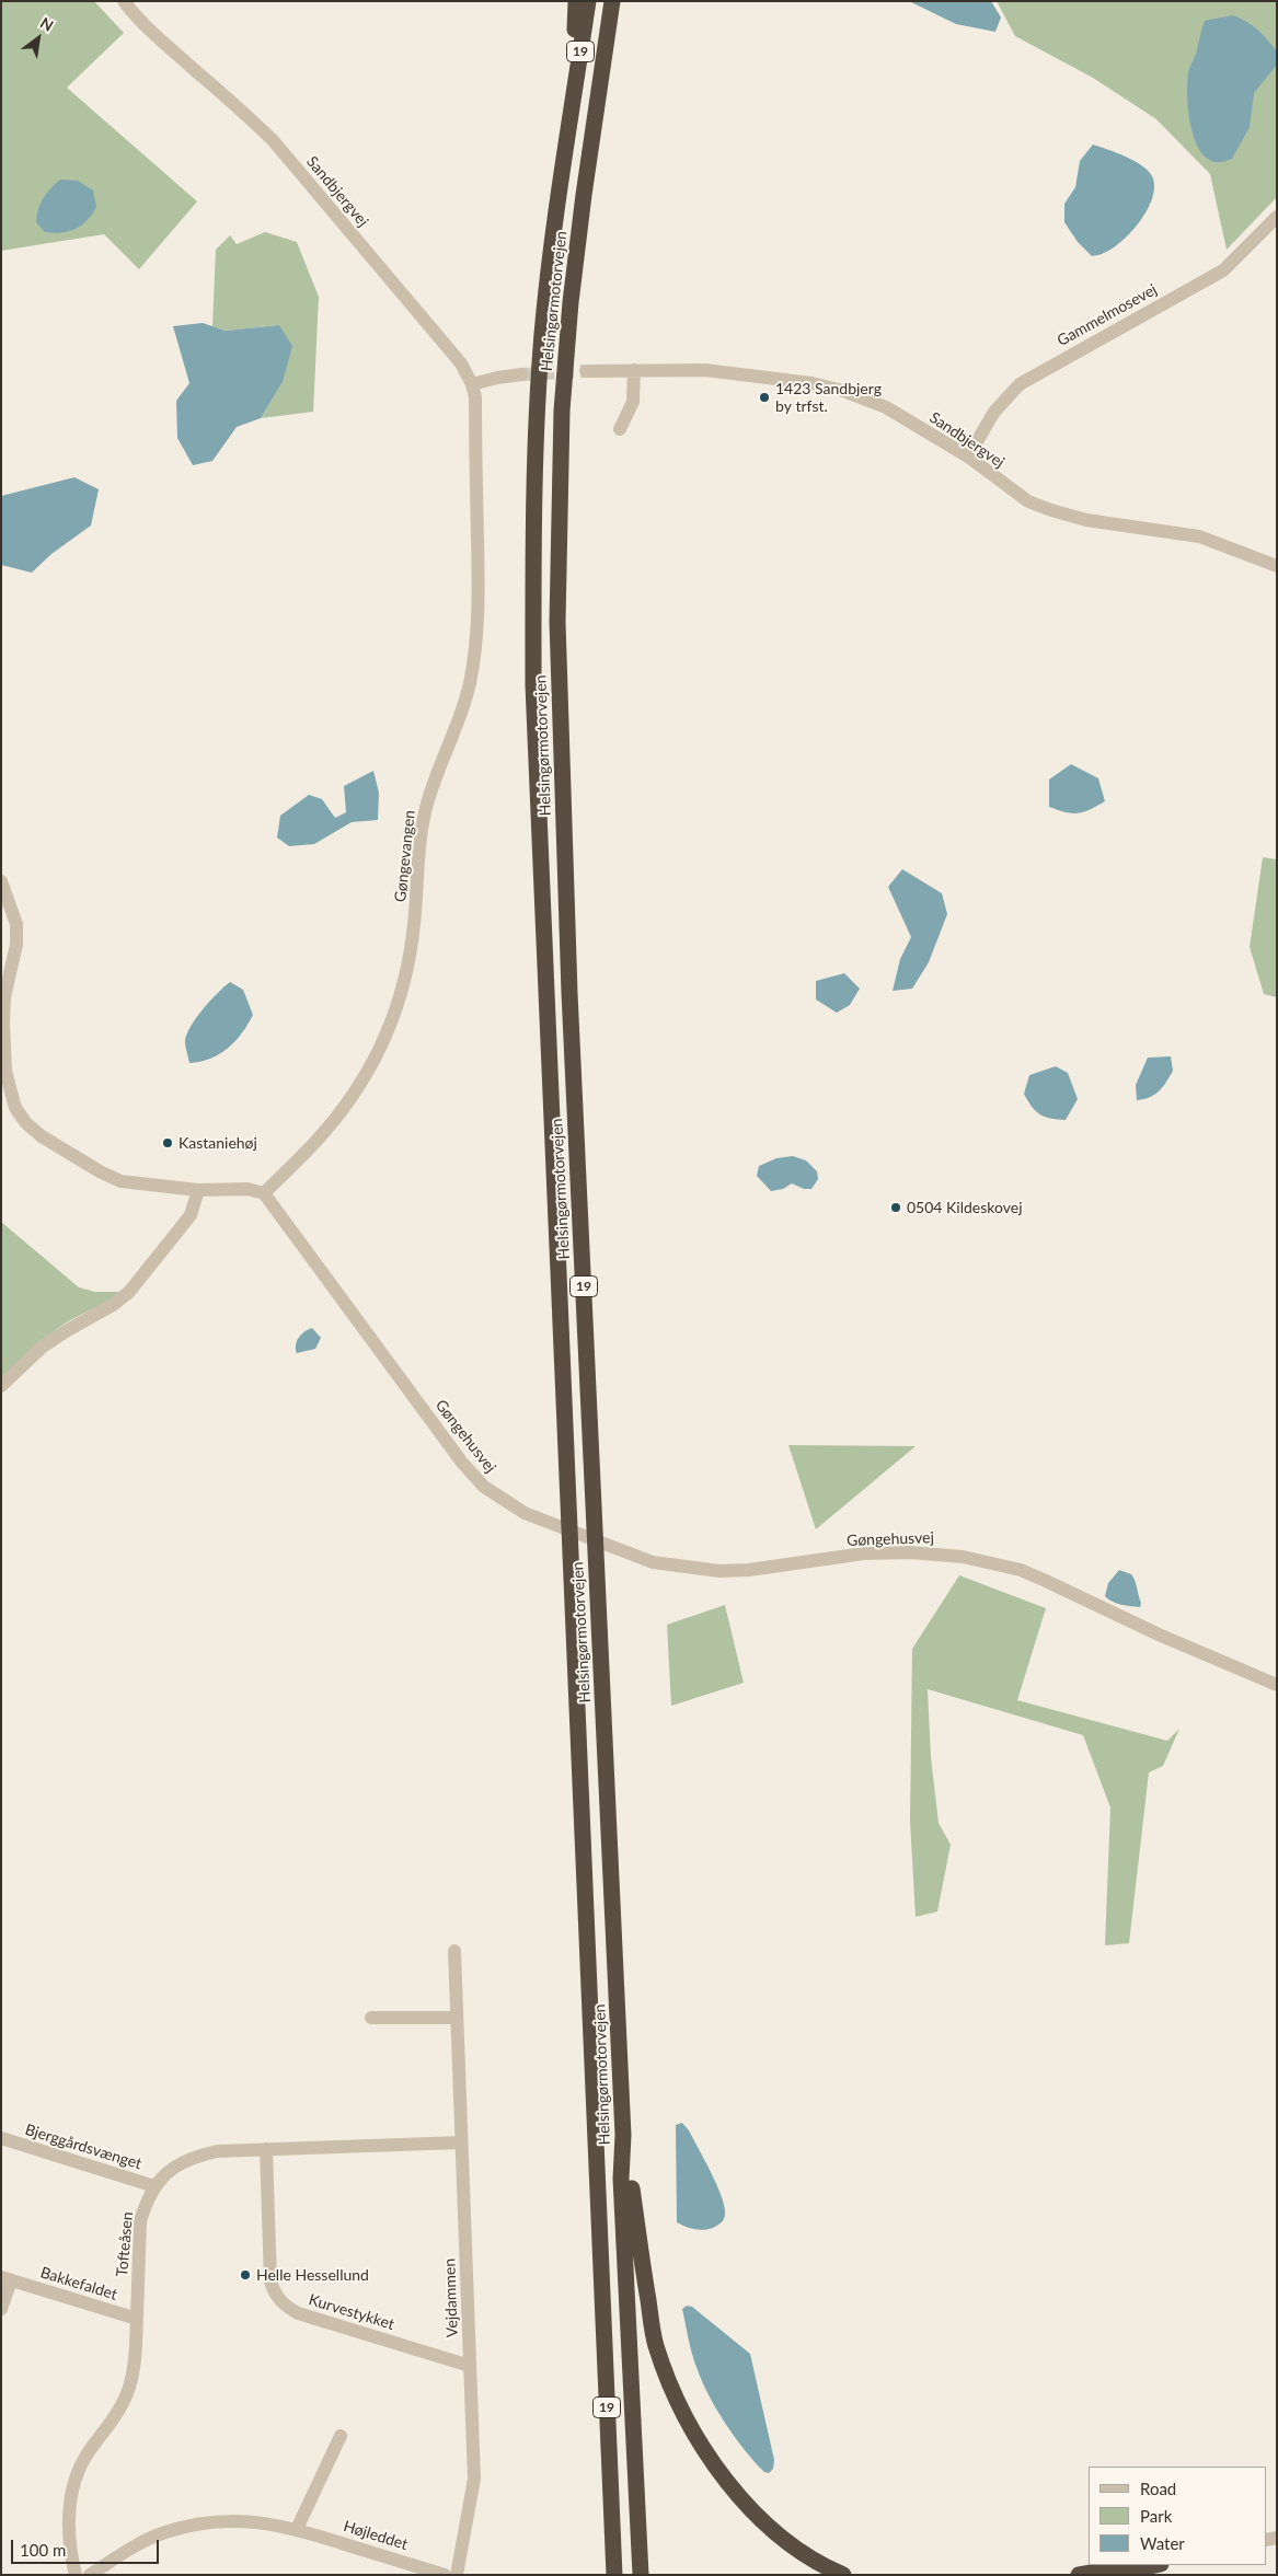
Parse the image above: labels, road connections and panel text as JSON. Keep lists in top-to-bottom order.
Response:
{
  "streets": {
    "highway": ["19", "Helsingørmotorvejen"],
    "street": [
      "Sandbjergvej",
      "Gammelmosevej",
      "Gøngevangen",
      "Gøngehusvej",
      "Bjerggårdsvænget",
      "Tofteåsen",
      "Bakkefaldet",
      "Vejdammen",
      "Kurvestykket",
      "Højleddet"
    ]
  },
  "crossings": [
    ["Sandbjergvej", "Gammelmosevej"],
    ["Sandbjergvej", "Gøngevangen"],
    ["Gøngevangen", "Gøngehusvej"],
    ["Bjerggårdsvænget", "Tofteåsen"],
    ["Tofteåsen", "Bakkefaldet"],
    ["Tofteåsen", "Vejdammen"],
    ["Tofteåsen", "Kurvestykket"],
    ["Vejdammen", "Kurvestykket"]
  ],
  "places": [
    "1423 Sandbjerg by trfst.",
    "Kastaniehøj",
    "0504 Kildeskovej",
    "Helle Hessellund"
  ],
  "legend": ["Road", "Park", "Water"],
  "scale_bar": "100 m",
  "north": "top right"
}
